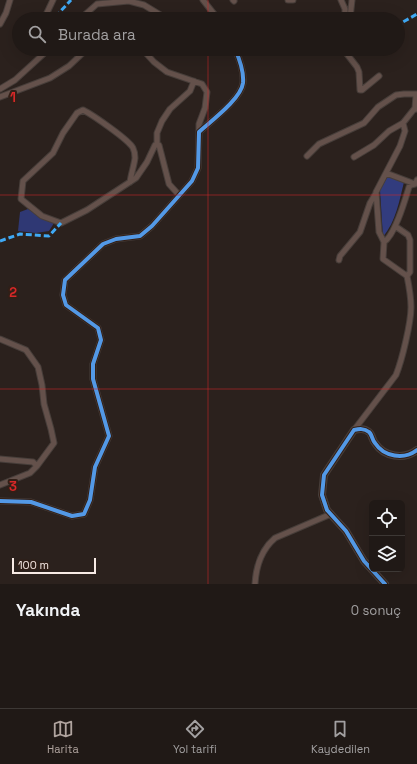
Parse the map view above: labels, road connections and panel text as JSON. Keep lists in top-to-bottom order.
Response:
{
  "scale_bar": "100 m",
  "page": {
    "search": "Burada ara",
    "scale": "100 m",
    "heading": ["Yakında", "0 sonuç"],
    "nav": ["Harita", "Yol tarifi", "Kaydedilen"]
  },
  "grid": {
    "rows": ["1", "2", "3"]
  }
}
